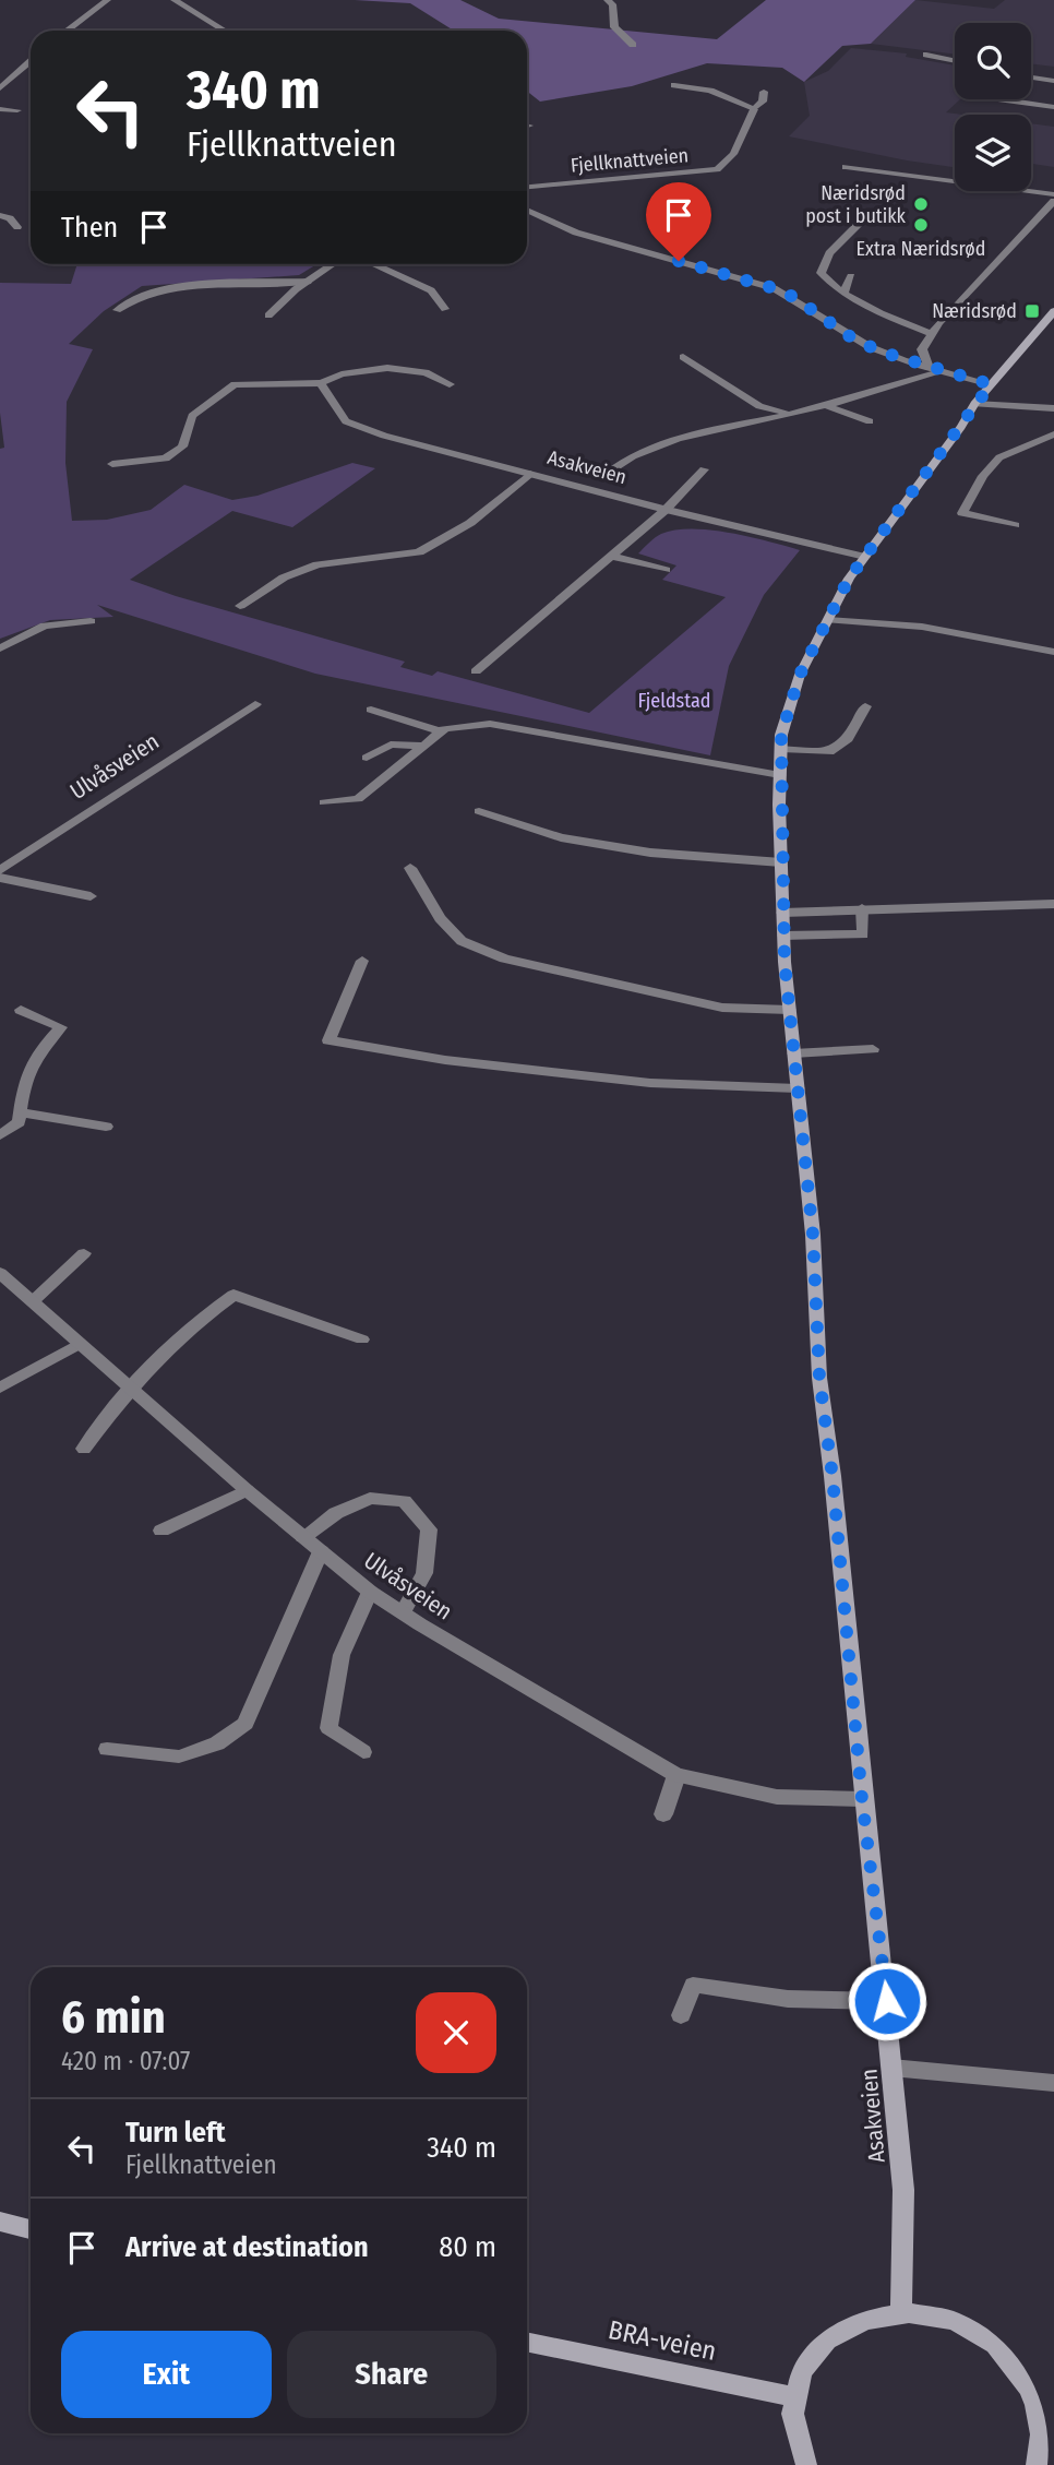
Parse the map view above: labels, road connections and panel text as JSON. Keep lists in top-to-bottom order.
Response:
{
  "streets": {
    "main road": ["Asakveien", "BRA-veien"],
    "street": ["Fjellknattveien", "Ulvåsveien"]
  },
  "crossings": [
    ["Asakveien", "Ulvåsveien"]
  ],
  "parks": ["Fjeldstad"],
  "places": {
    "other": ["Næridsrød post i butikk", "Extra Næridsrød"],
    "transit": ["Næridsrød"]
  },
  "page": {
    "turn": ["340 m", "Fjellknattveien"],
    "then": "Then",
    "heading": ["6 min", "420 m · 07:07"],
    "list": [
      {
        "name": "Turn left",
        "note": "Fjellknattveien",
        "value": "340 m"
      },
      {
        "name": "Arrive at destination",
        "value": "80 m"
      }
    ],
    "buttons": ["Exit", "Share"]
  }
}
